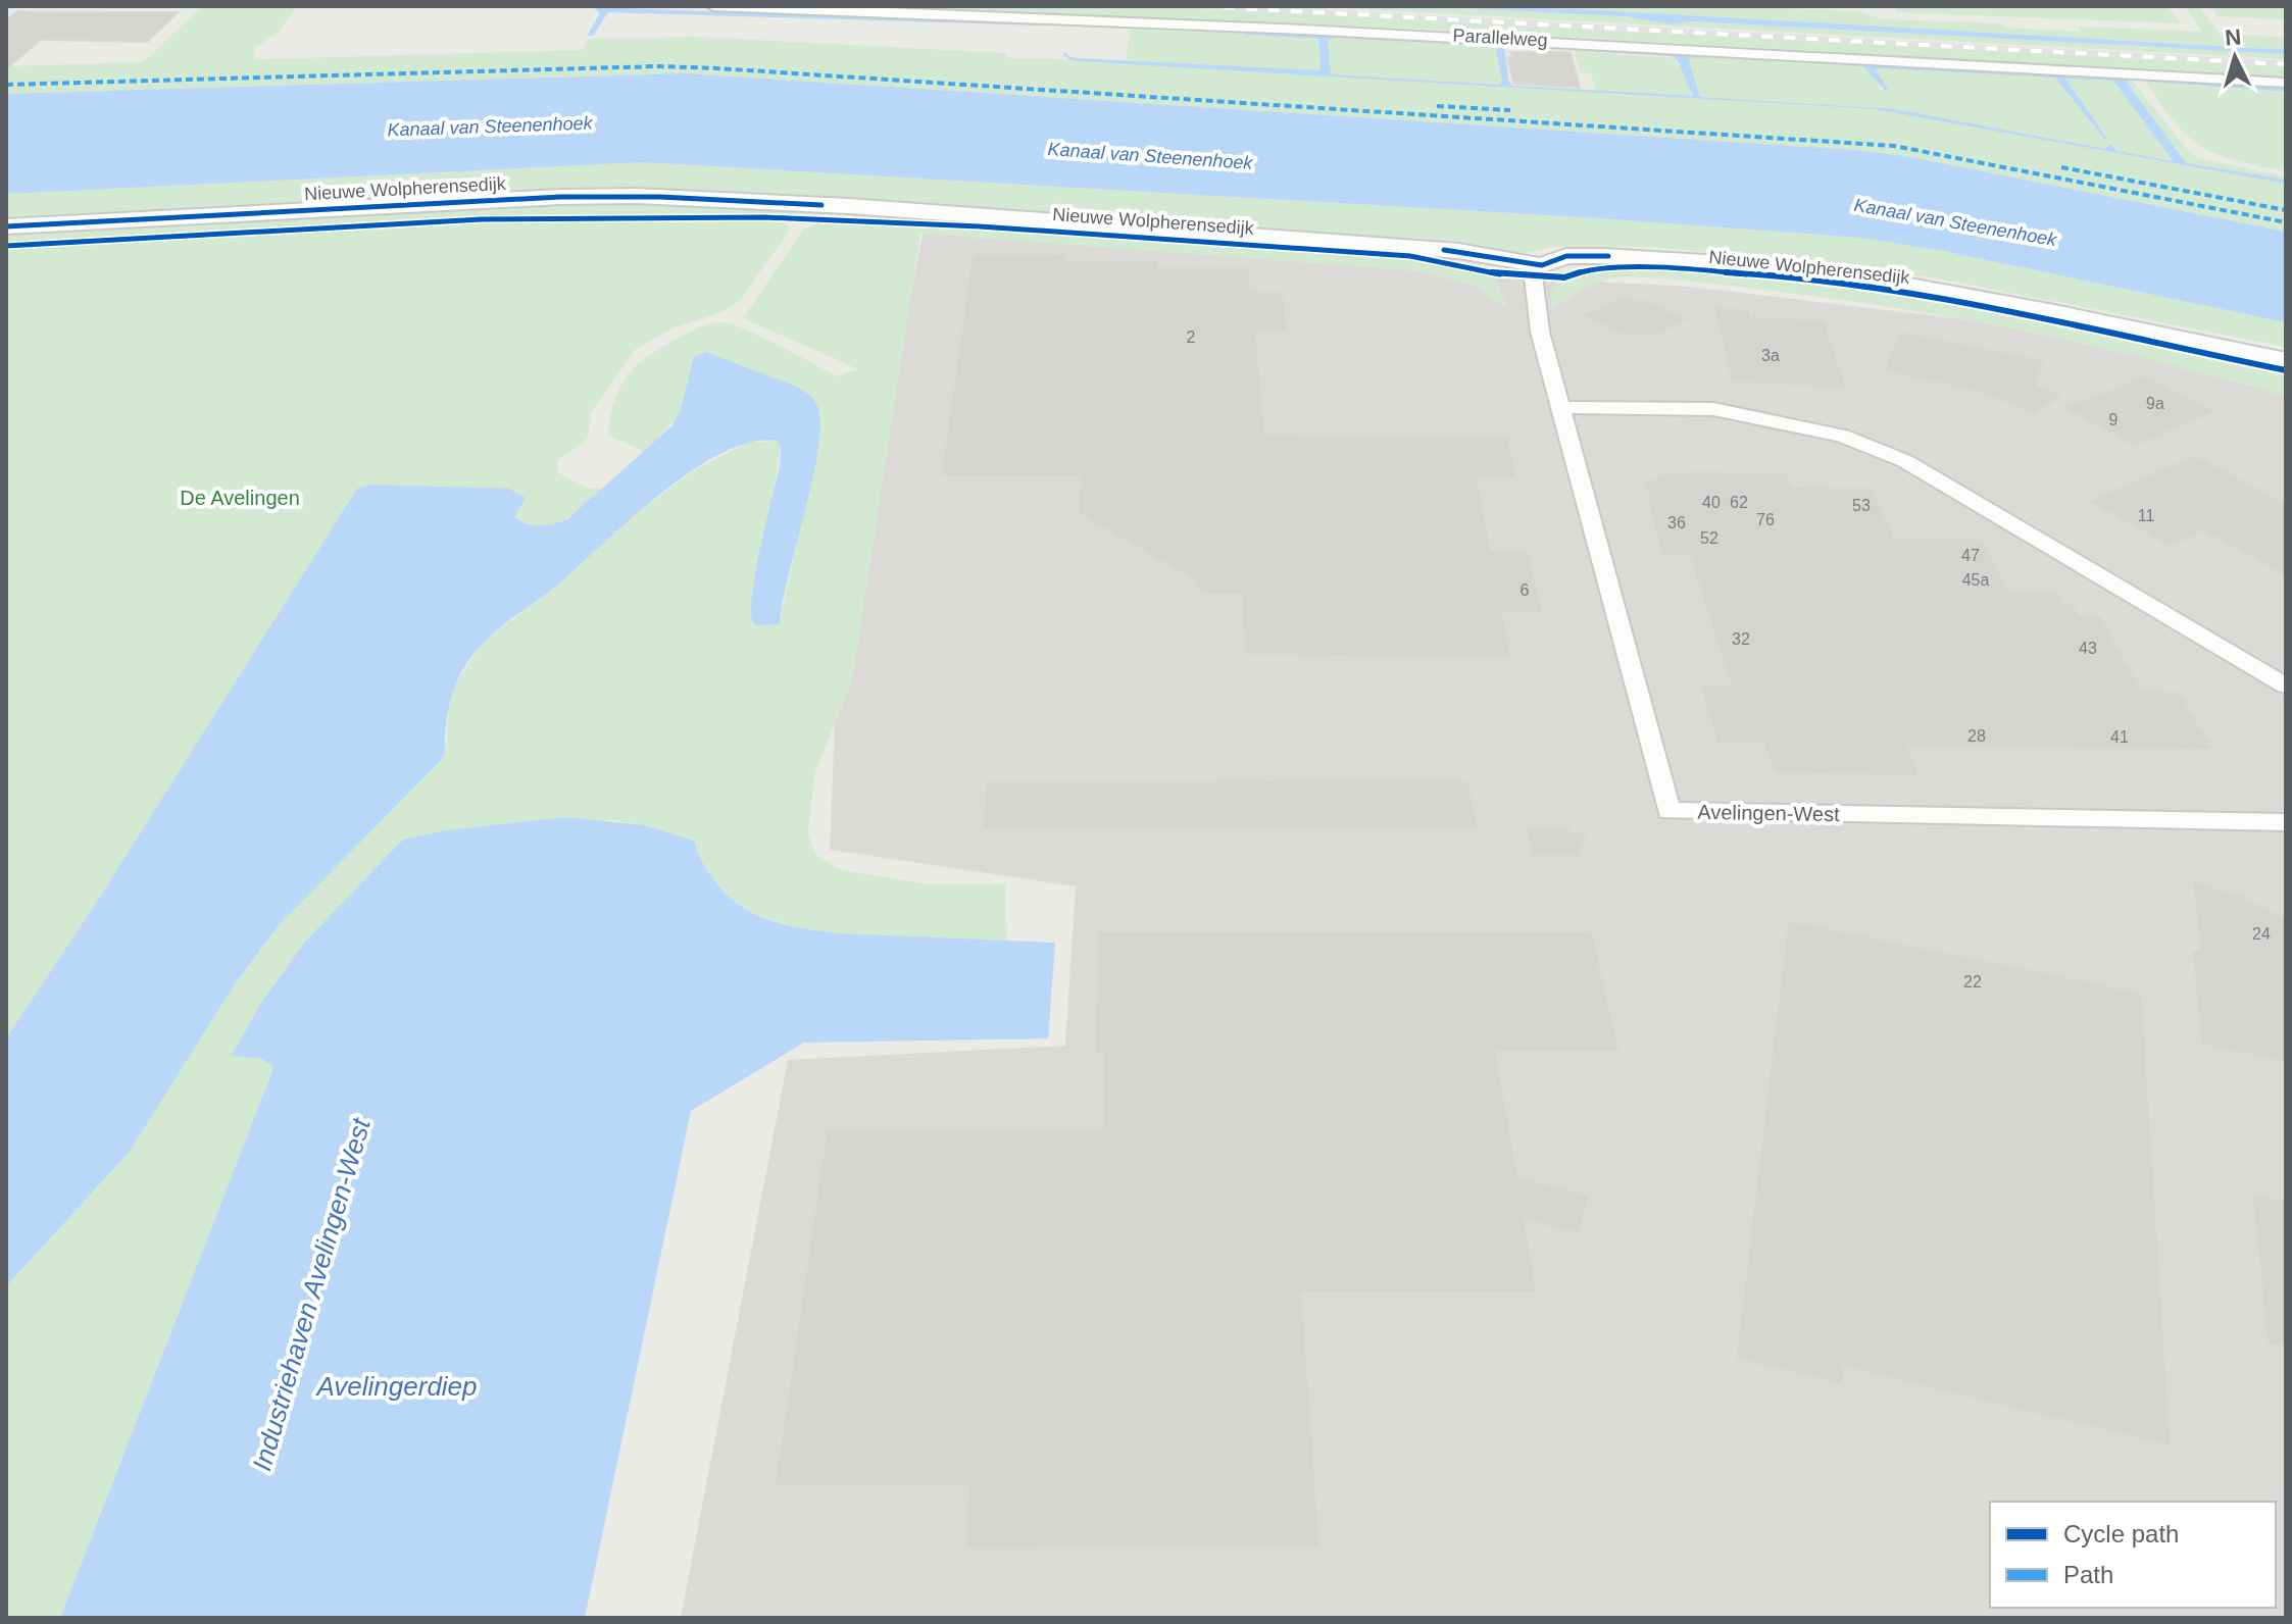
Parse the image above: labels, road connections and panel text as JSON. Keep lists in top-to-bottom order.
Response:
{
  "streets": {
    "street": ["Parallelweg", "Nieuwe Wolpherensedijk", "Avelingen-West"]
  },
  "crossings": [
    ["Nieuwe Wolpherensedijk", "Avelingen-West"]
  ],
  "water": ["Kanaal van Steenenhoek", "Industriehaven Avelingen-West", "Avelingerdiep"],
  "parks": ["De Avelingen"],
  "house_numbers": [
    "2",
    "3a",
    "9a",
    "9",
    "40",
    "62",
    "53",
    "11",
    "76",
    "36",
    "52",
    "47",
    "45a",
    "6",
    "32",
    "43",
    "28",
    "41",
    "24",
    "22"
  ],
  "legend": ["Cycle path", "Path"],
  "north": "top"
}
